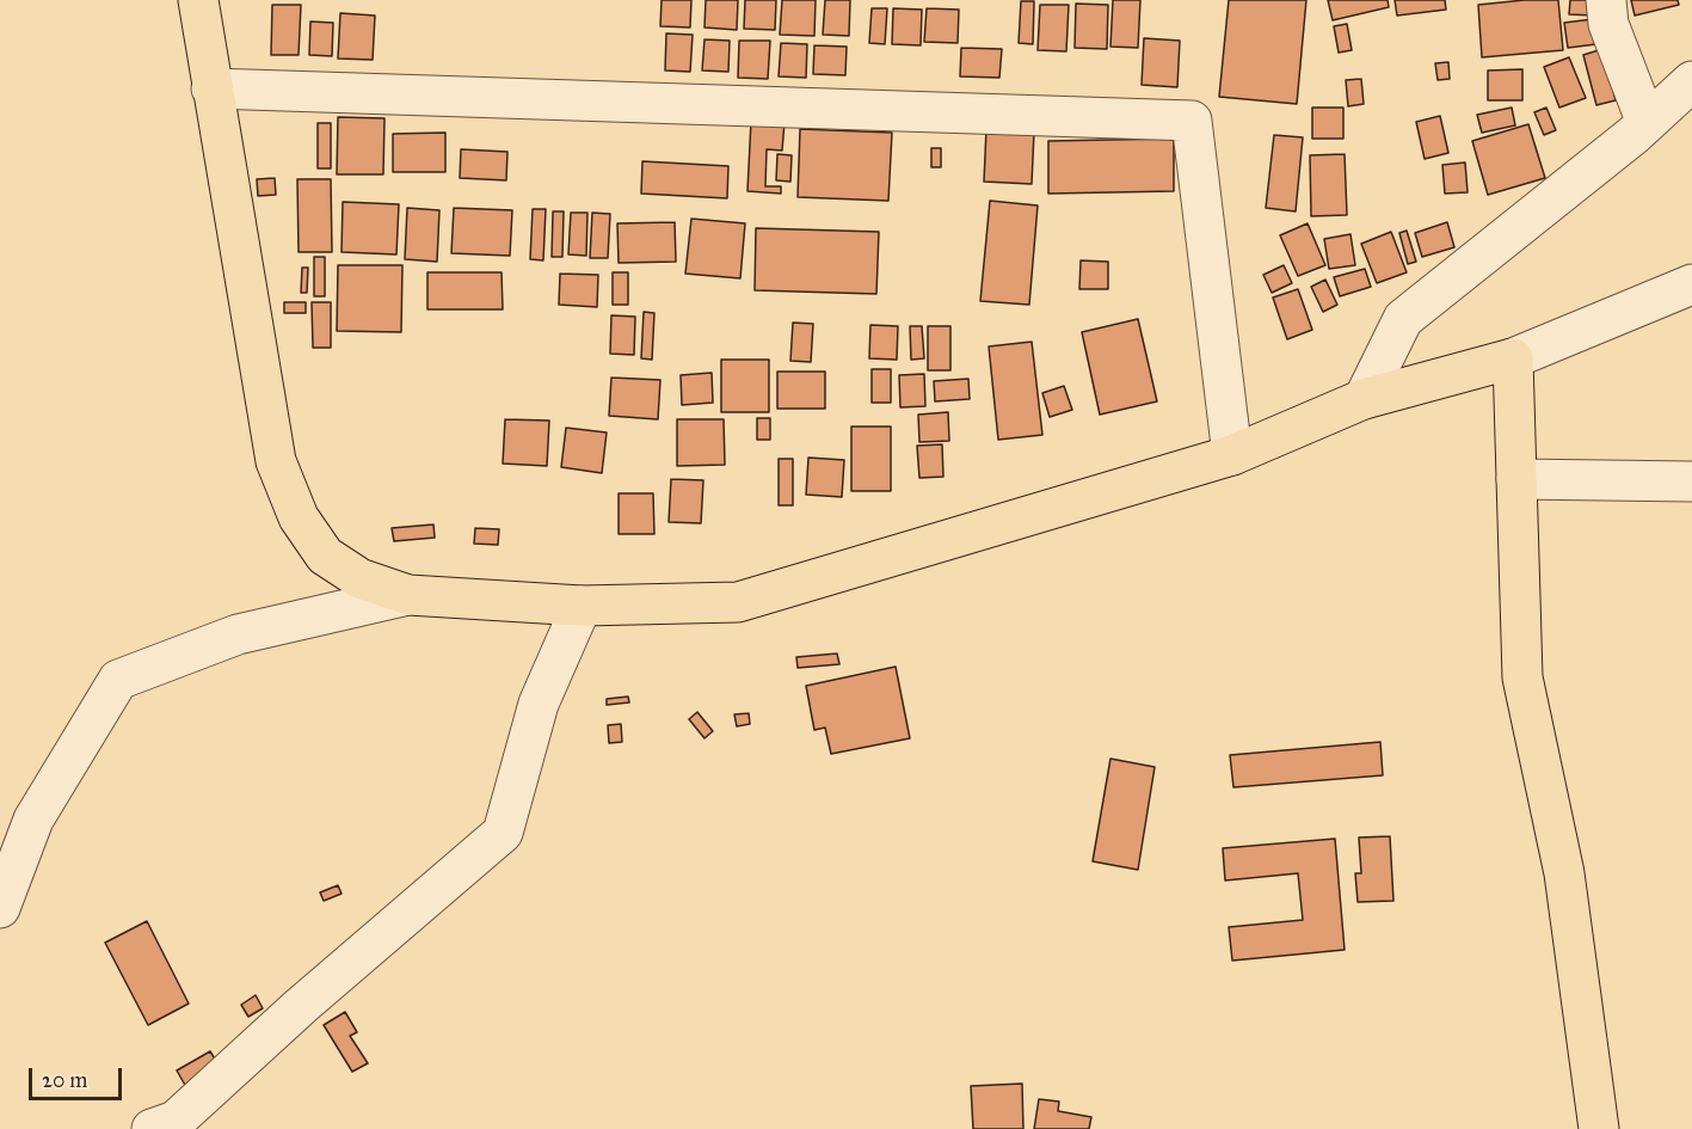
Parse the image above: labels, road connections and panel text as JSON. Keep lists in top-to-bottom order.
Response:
{
  "scale_bar": "20 m"
}
